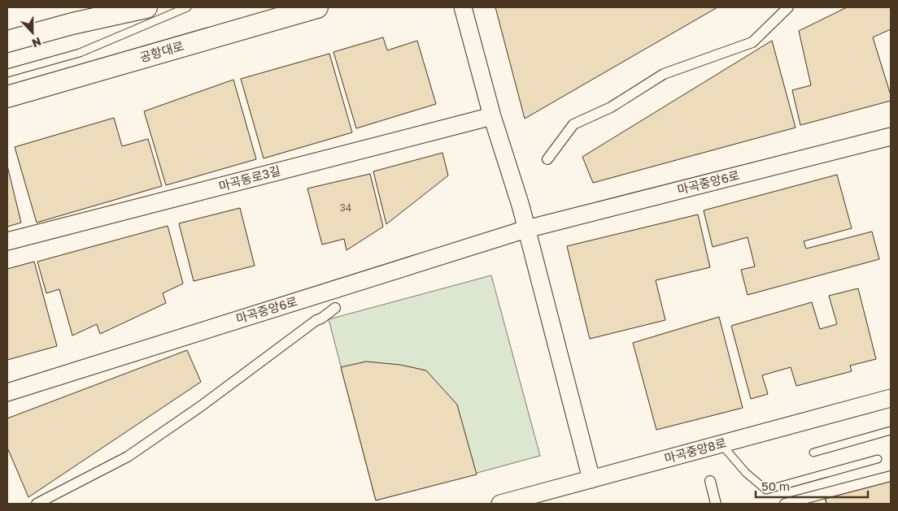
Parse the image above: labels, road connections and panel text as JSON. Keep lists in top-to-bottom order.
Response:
{
  "streets": {
    "main road": ["공항대로"],
    "street": ["마곡동로3길", "마곡중앙6로", "마곡중앙8로"]
  },
  "house_numbers": ["34"],
  "scale_bar": "50 m",
  "north": "bottom"
}
